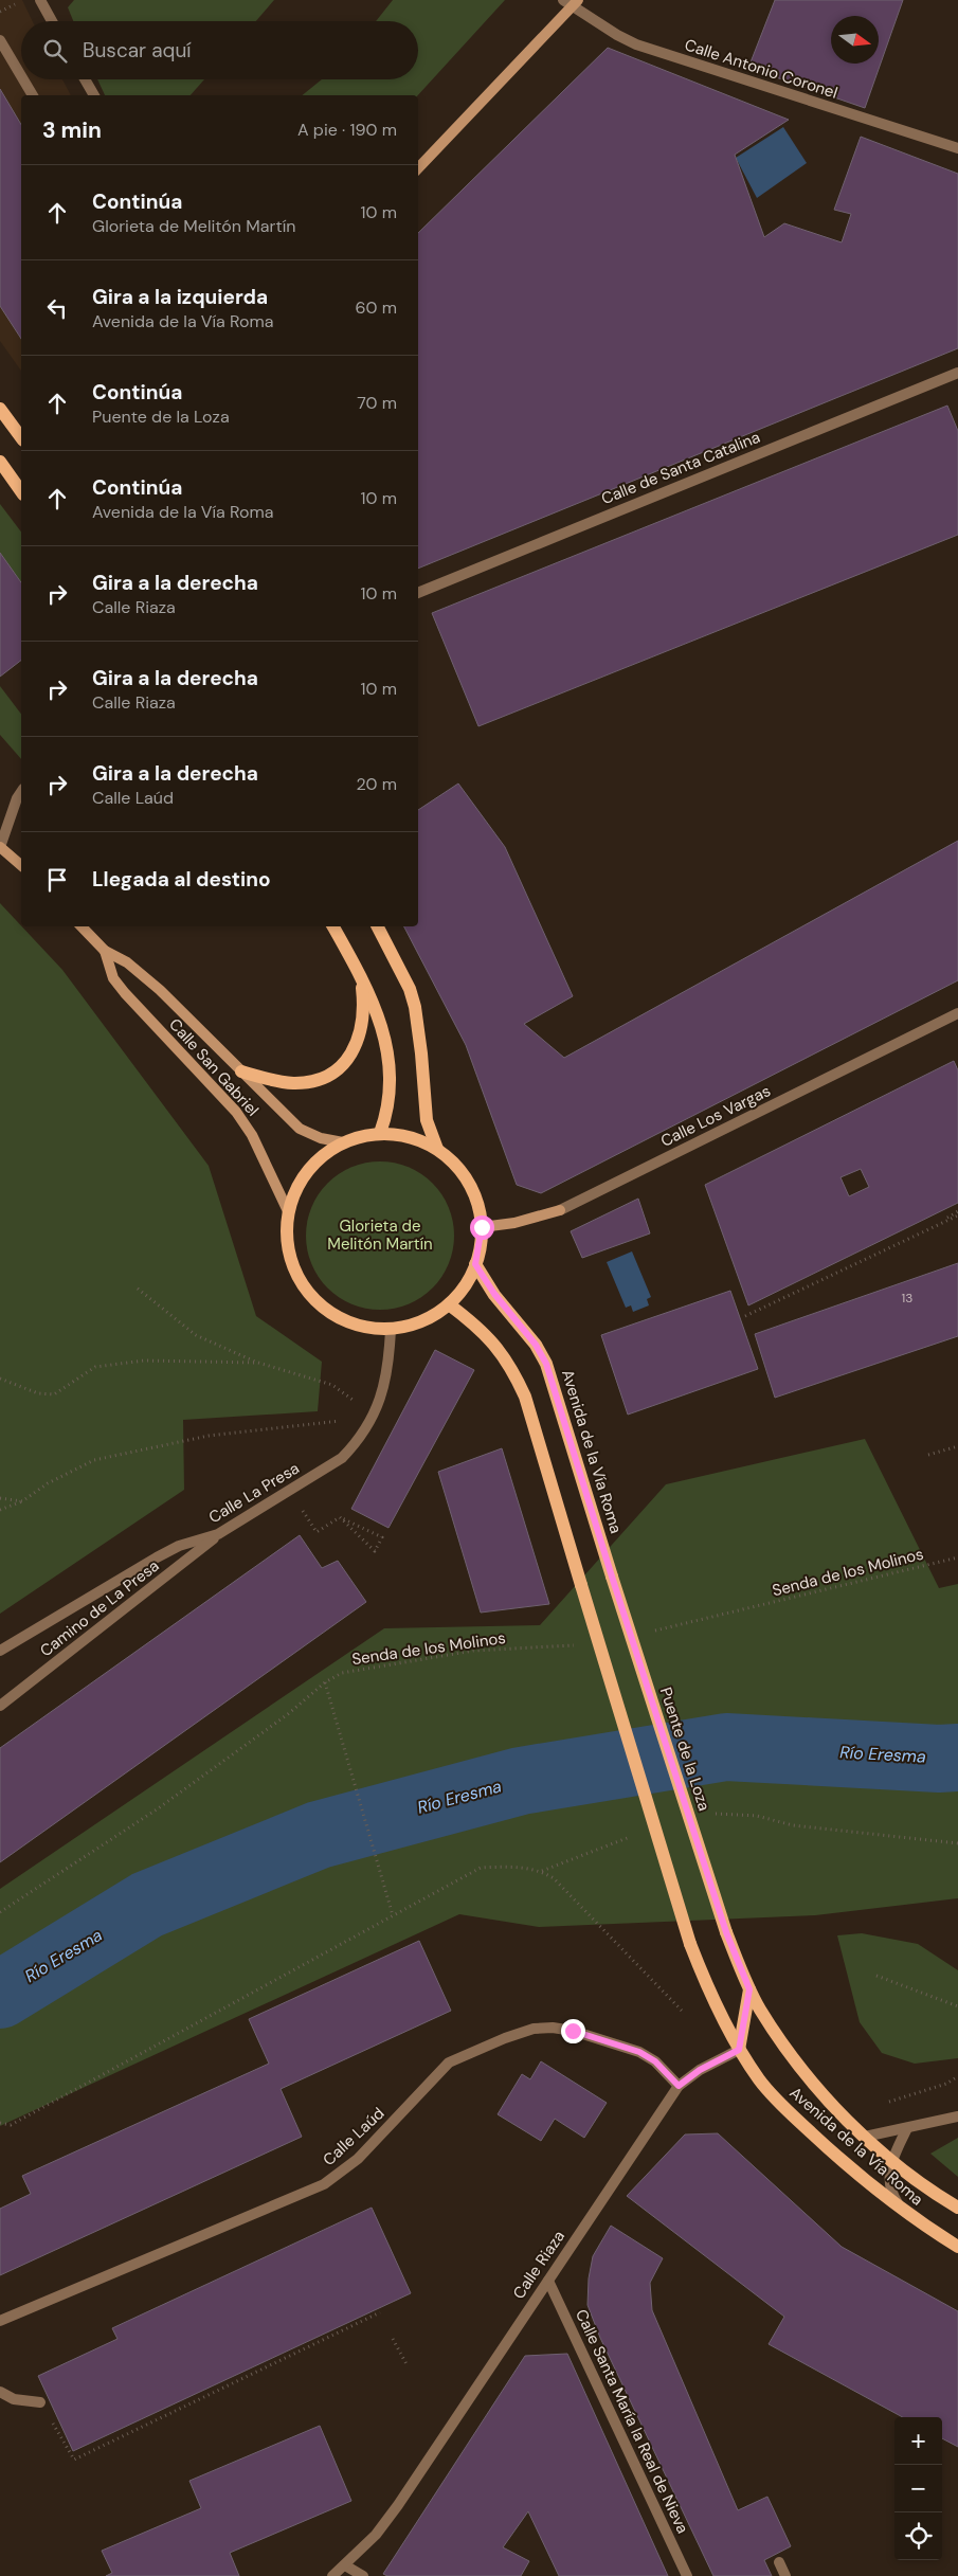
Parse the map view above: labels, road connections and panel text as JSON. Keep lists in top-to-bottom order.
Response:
{
  "streets": {
    "main road": [
      "Calle San Gabriel",
      "Calle Los Vargas",
      "Avenida de la Vía Roma",
      "Puente de la Loza"
    ],
    "street": [
      "Calle Antonio Coronel",
      "Calle de Santa Catalina",
      "Calle La Presa",
      "Camino de La Presa",
      "Calle Laúd",
      "Calle Riaza",
      "Calle Santa María la Real de Nieva"
    ],
    "path": ["Senda de los Molinos"]
  },
  "crossings": [
    ["Avenida de la Vía Roma", "Puente de la Loza"],
    ["Avenida de la Vía Roma", "Calle Riaza"],
    ["Calle La Presa", "Camino de La Presa"],
    ["Calle Laúd", "Calle Riaza"],
    ["Calle Riaza", "Calle Santa María la Real de Nieva"]
  ],
  "water": ["Río Eresma"],
  "parks": ["Glorieta de Melitón Martín"],
  "house_numbers": ["13"],
  "north": "right",
  "page": {
    "search": "Buscar aquí",
    "heading": ["3 min", "A pie · 190 m"],
    "list": [
      ["Continúa", "Glorieta de Melitón Martín", "10 m"],
      ["Gira a la izquierda", "Avenida de la Vía Roma", "60 m"],
      ["Continúa", "Puente de la Loza", "70 m"],
      ["Continúa", "Avenida de la Vía Roma", "10 m"],
      ["Gira a la derecha", "Calle Riaza", "10 m"],
      ["Gira a la derecha", "Calle Riaza", "10 m"],
      ["Gira a la derecha", "Calle Laúd", "20 m"],
      "Llegada al destino"
    ],
    "map_buttons": ["+", "−"]
  }
}
